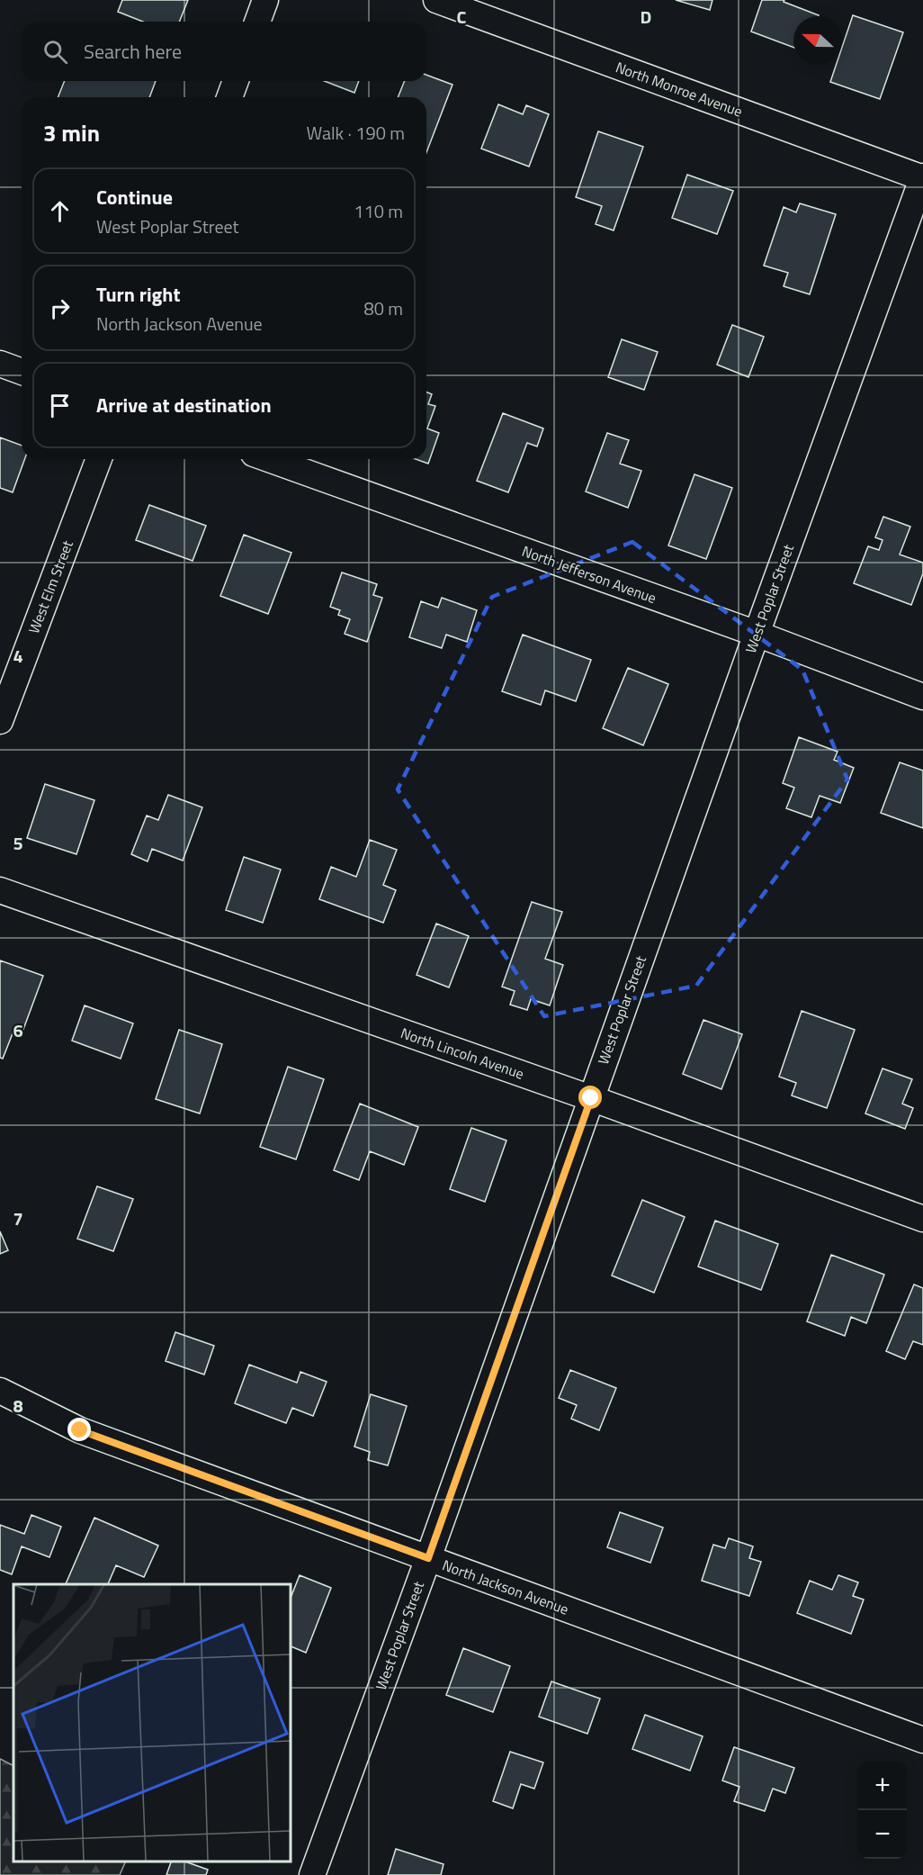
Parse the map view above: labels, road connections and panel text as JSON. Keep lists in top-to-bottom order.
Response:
{
  "streets": {
    "street": [
      "North Monroe Avenue",
      "North Jefferson Avenue",
      "West Elm Street",
      "West Poplar Street",
      "North Lincoln Avenue",
      "North Jackson Avenue"
    ]
  },
  "crossings": [
    ["North Monroe Avenue", "West Poplar Street"],
    ["North Jefferson Avenue", "West Poplar Street"],
    ["West Poplar Street", "North Lincoln Avenue"],
    ["West Poplar Street", "North Jackson Avenue"]
  ],
  "north": "left",
  "page": {
    "search": "Search here",
    "heading": ["3 min", "Walk · 190 m"],
    "list": [
      ["Continue", "West Poplar Street", "110 m"],
      ["Turn right", "North Jackson Avenue", "80 m"],
      "Arrive at destination"
    ],
    "map_buttons": ["+", "−"]
  },
  "grid": {
    "columns": ["C", "D"],
    "rows": [
      "4",
      "5",
      "6",
      "7",
      "8"
    ]
  }
}
